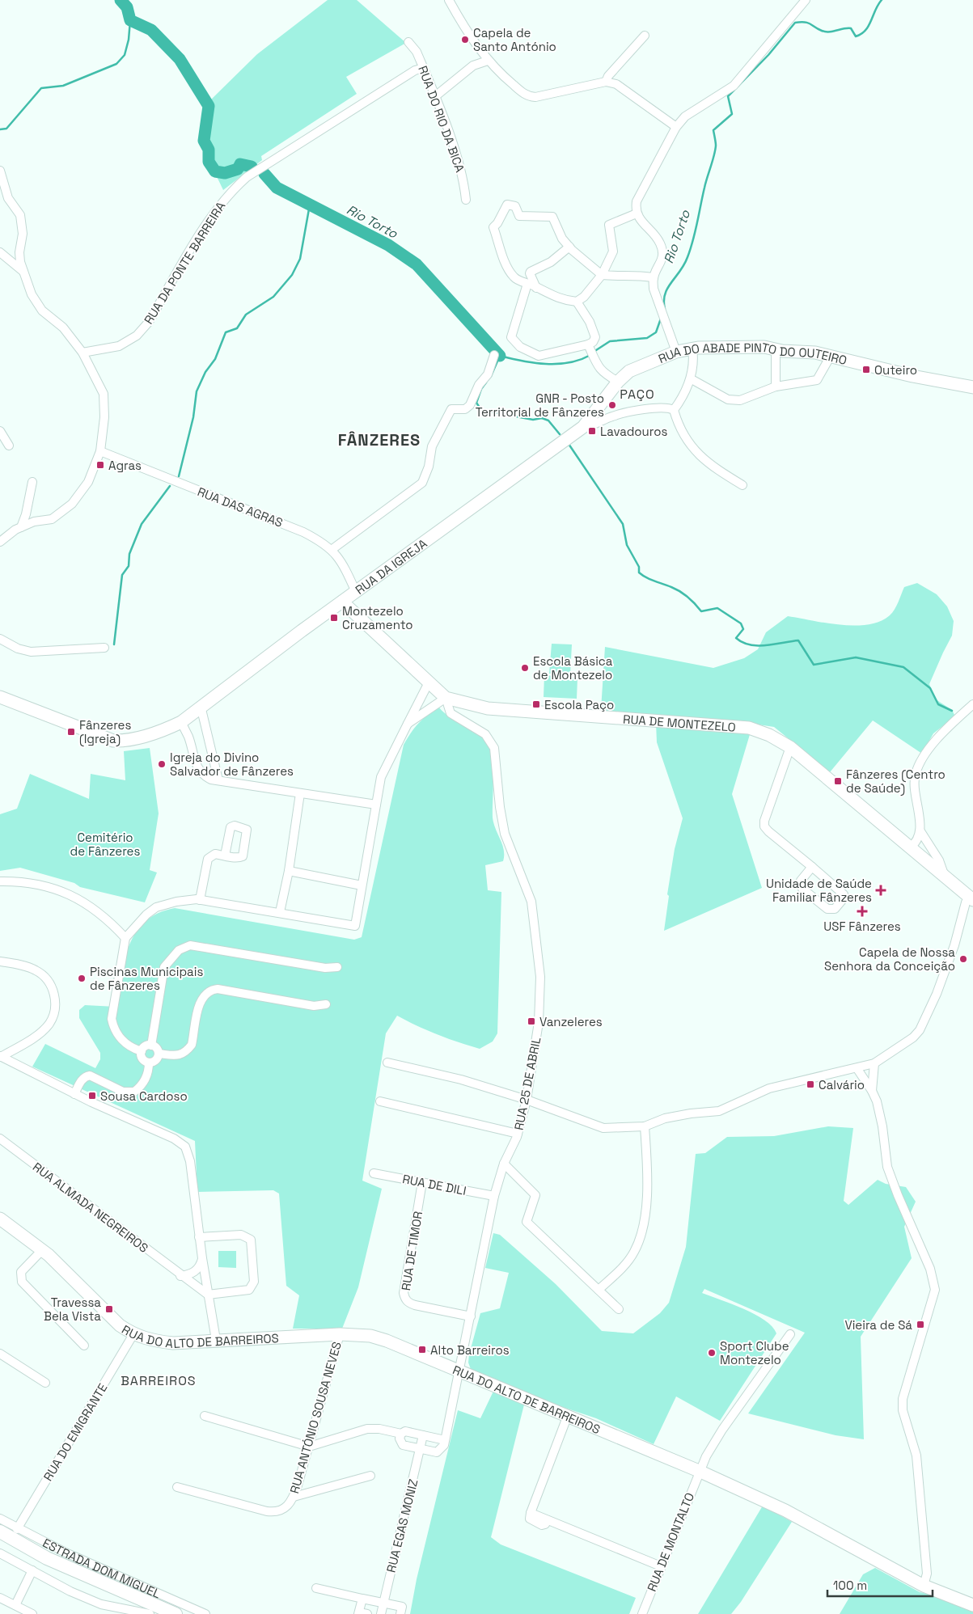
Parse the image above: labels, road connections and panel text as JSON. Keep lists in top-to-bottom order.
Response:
{
  "streets": {
    "main road": ["ESTRADA DOM MIGUEL"],
    "street": [
      "RUA DO RIO DA BICA",
      "RUA DA PONTE BARREIRA",
      "RUA DO ABADE PINTO DO OUTEIRO",
      "RUA DAS AGRAS",
      "RUA DA IGREJA",
      "RUA DE MONTEZELO",
      "RUA 25 DE ABRIL",
      "RUA DE DILI",
      "RUA ALMADA NEGREIROS",
      "RUA DE TIMOR",
      "RUA DO ALTO DE BARREIROS",
      "RUA ANTÓNIO SOUSA NEVES",
      "RUA DO EMIGRANTE",
      "RUA EGAS MONIZ",
      "RUA DE MONTALTO"
    ]
  },
  "crossings": [
    ["RUA DO RIO DA BICA", "RUA DA PONTE BARREIRA"],
    ["RUA DO ABADE PINTO DO OUTEIRO", "RUA DA IGREJA"],
    ["RUA DAS AGRAS", "RUA DA IGREJA"],
    ["RUA DA IGREJA", "RUA DE MONTEZELO"],
    ["RUA DE MONTEZELO", "RUA 25 DE ABRIL"],
    ["RUA 25 DE ABRIL", "RUA DE DILI"],
    ["RUA 25 DE ABRIL", "RUA DE TIMOR"],
    ["RUA 25 DE ABRIL", "RUA DO ALTO DE BARREIROS"],
    ["RUA DE DILI", "RUA DE TIMOR"],
    ["RUA DO ALTO DE BARREIROS", "RUA ANTÓNIO SOUSA NEVES"],
    ["RUA DO ALTO DE BARREIROS", "RUA DO EMIGRANTE"],
    ["RUA DO ALTO DE BARREIROS", "RUA DE MONTALTO"],
    ["RUA DO EMIGRANTE", "ESTRADA DOM MIGUEL"]
  ],
  "districts": ["PAÇO", "FÂNZERES", "BARREIROS"],
  "water": ["Rio Torto"],
  "parks": ["Cemitério de Fânzeres"],
  "places": {
    "other": [
      "Capela de Santo António",
      "GNR - Posto Territorial de Fânzeres",
      "Escola Básica de Montezelo",
      "Igreja do Divino Salvador de Fânzeres",
      "Capela de Nossa Senhora da Conceição",
      "Piscinas Municipais de Fânzeres",
      "Sport Clube Montezelo"
    ],
    "transit": [
      "Outeiro",
      "Lavadouros",
      "Agras",
      "Montezelo Cruzamento",
      "Escola Paço",
      "Fânzeres (Igreja)",
      "Fânzeres (Centro de Saúde)",
      "Vanzeleres",
      "Calvário",
      "Sousa Cardoso",
      "Travessa Bela Vista",
      "Vieira de Sá",
      "Alto Barreiros"
    ],
    "health": ["Unidade de Saúde Familiar Fânzeres", "USF Fânzeres"]
  },
  "scale_bar": "100 m"
}
